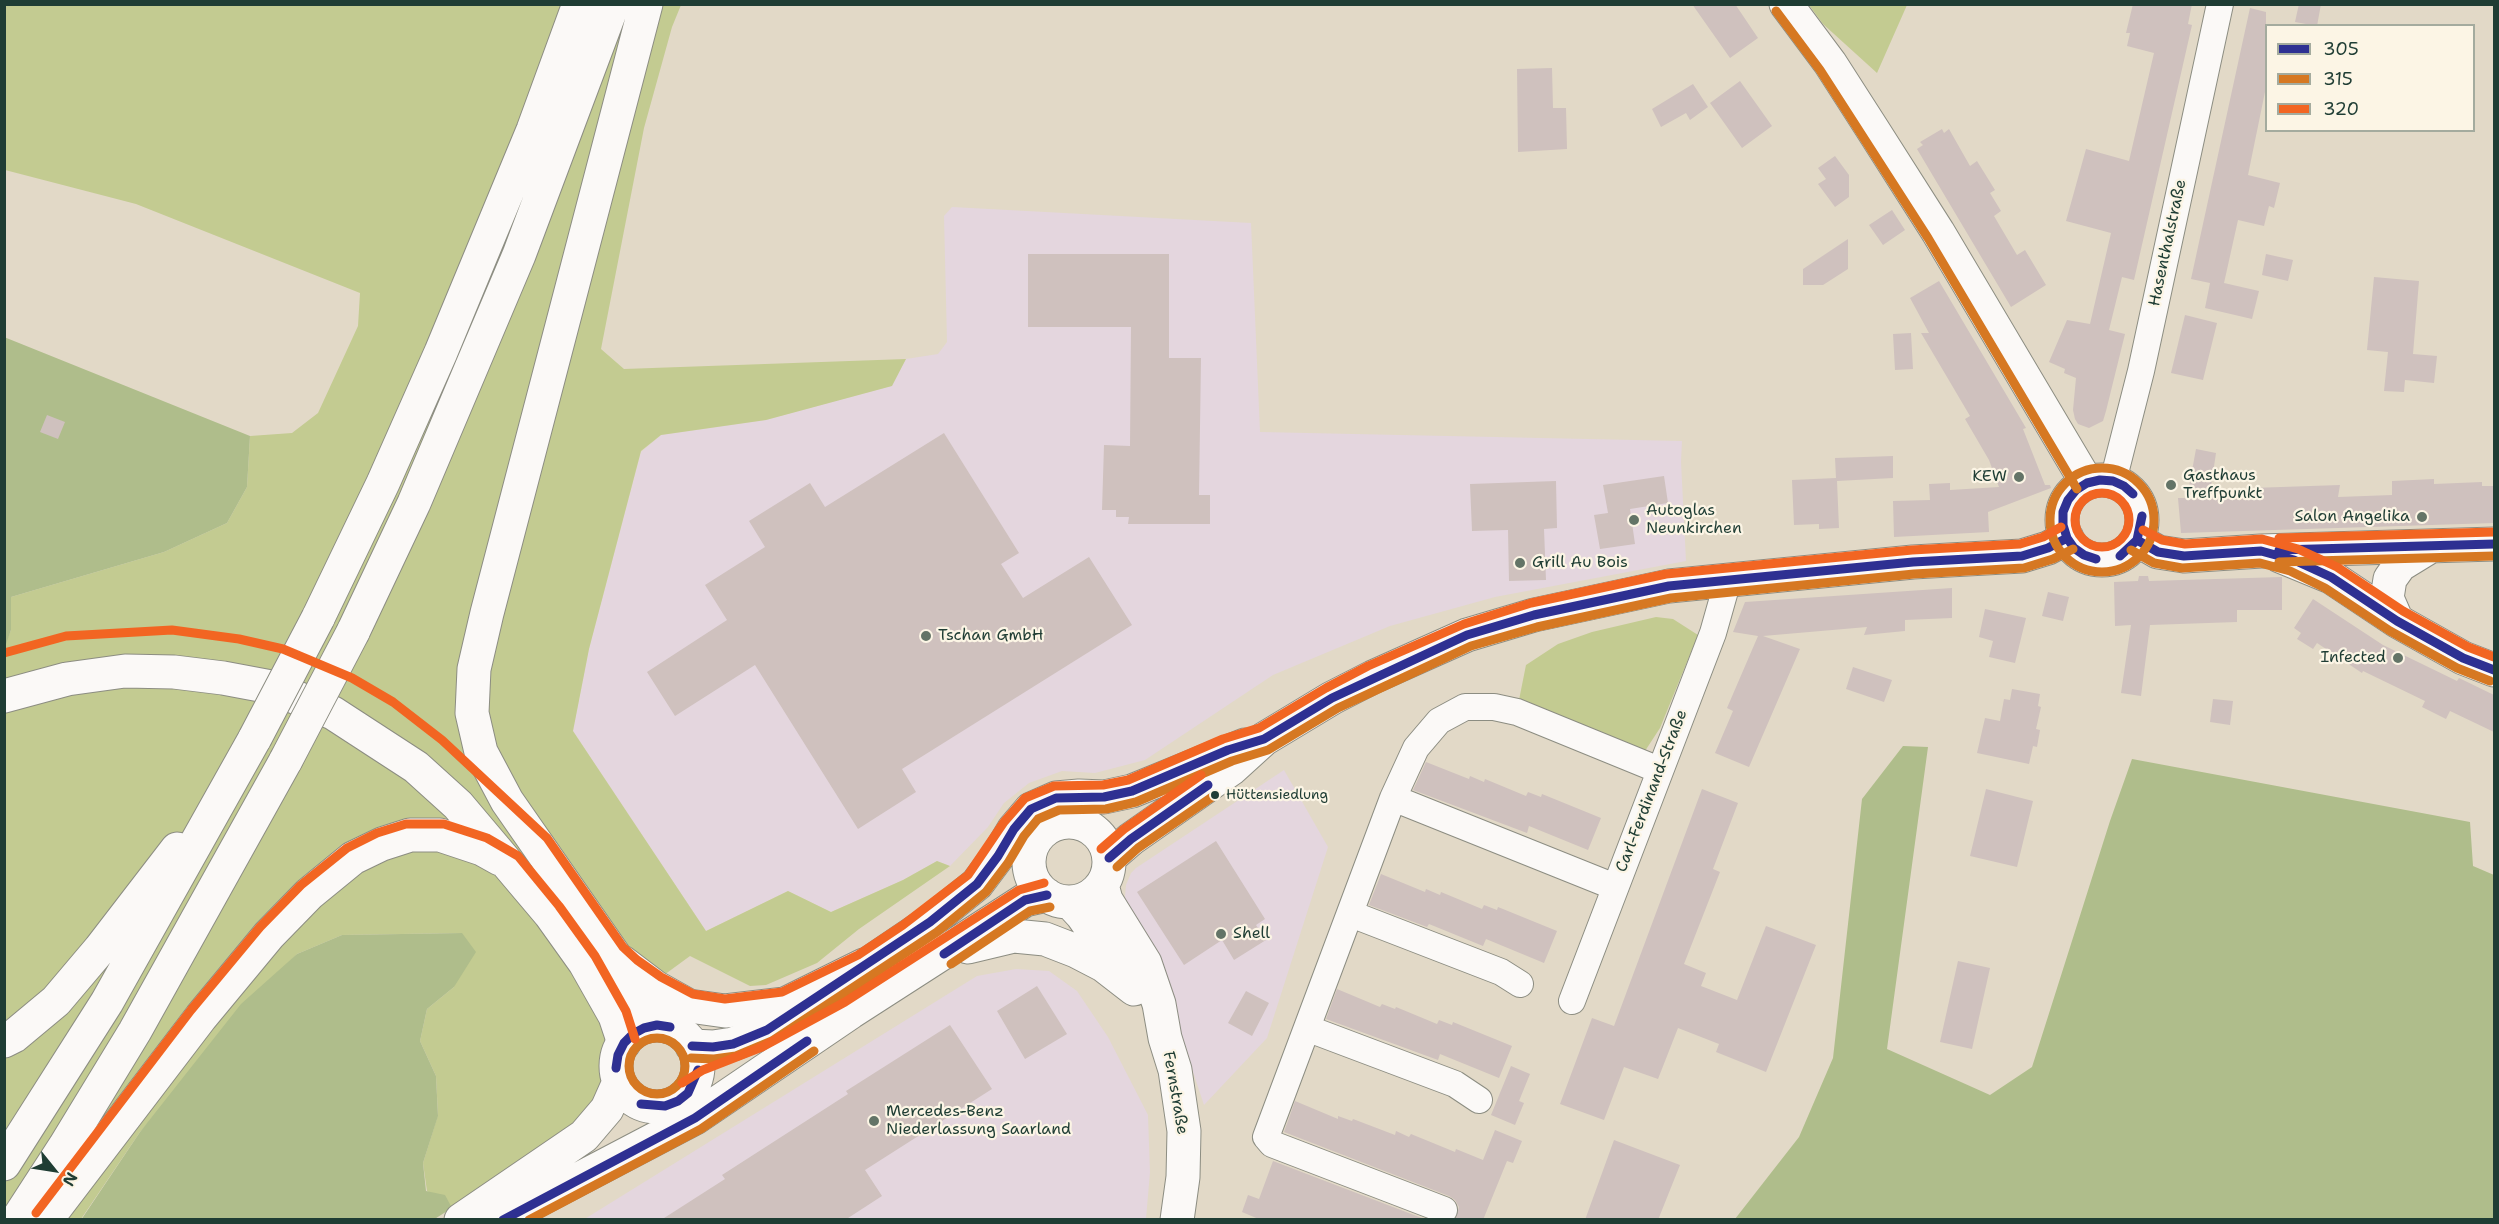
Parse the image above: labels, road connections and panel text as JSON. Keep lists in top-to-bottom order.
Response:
{
  "streets": {
    "main road": ["Fernstraße"],
    "street": ["Hasenthalstraße", "Carl-Ferdinand-Straße"]
  },
  "places": [
    "KEW",
    "Gasthaus Treffpunkt",
    "Salon Angelika",
    "Autoglas Neunkirchen",
    "Grill Au Bois",
    "Tschan GmbH",
    "Infected",
    "Hüttensiedlung",
    "Shell",
    "Mercedes-Benz Niederlassung Saarland"
  ],
  "lines": ["transit line 315", "transit line 305", "transit line 320"],
  "legend": ["305", "315", "320"],
  "north": "bottom right"
}
